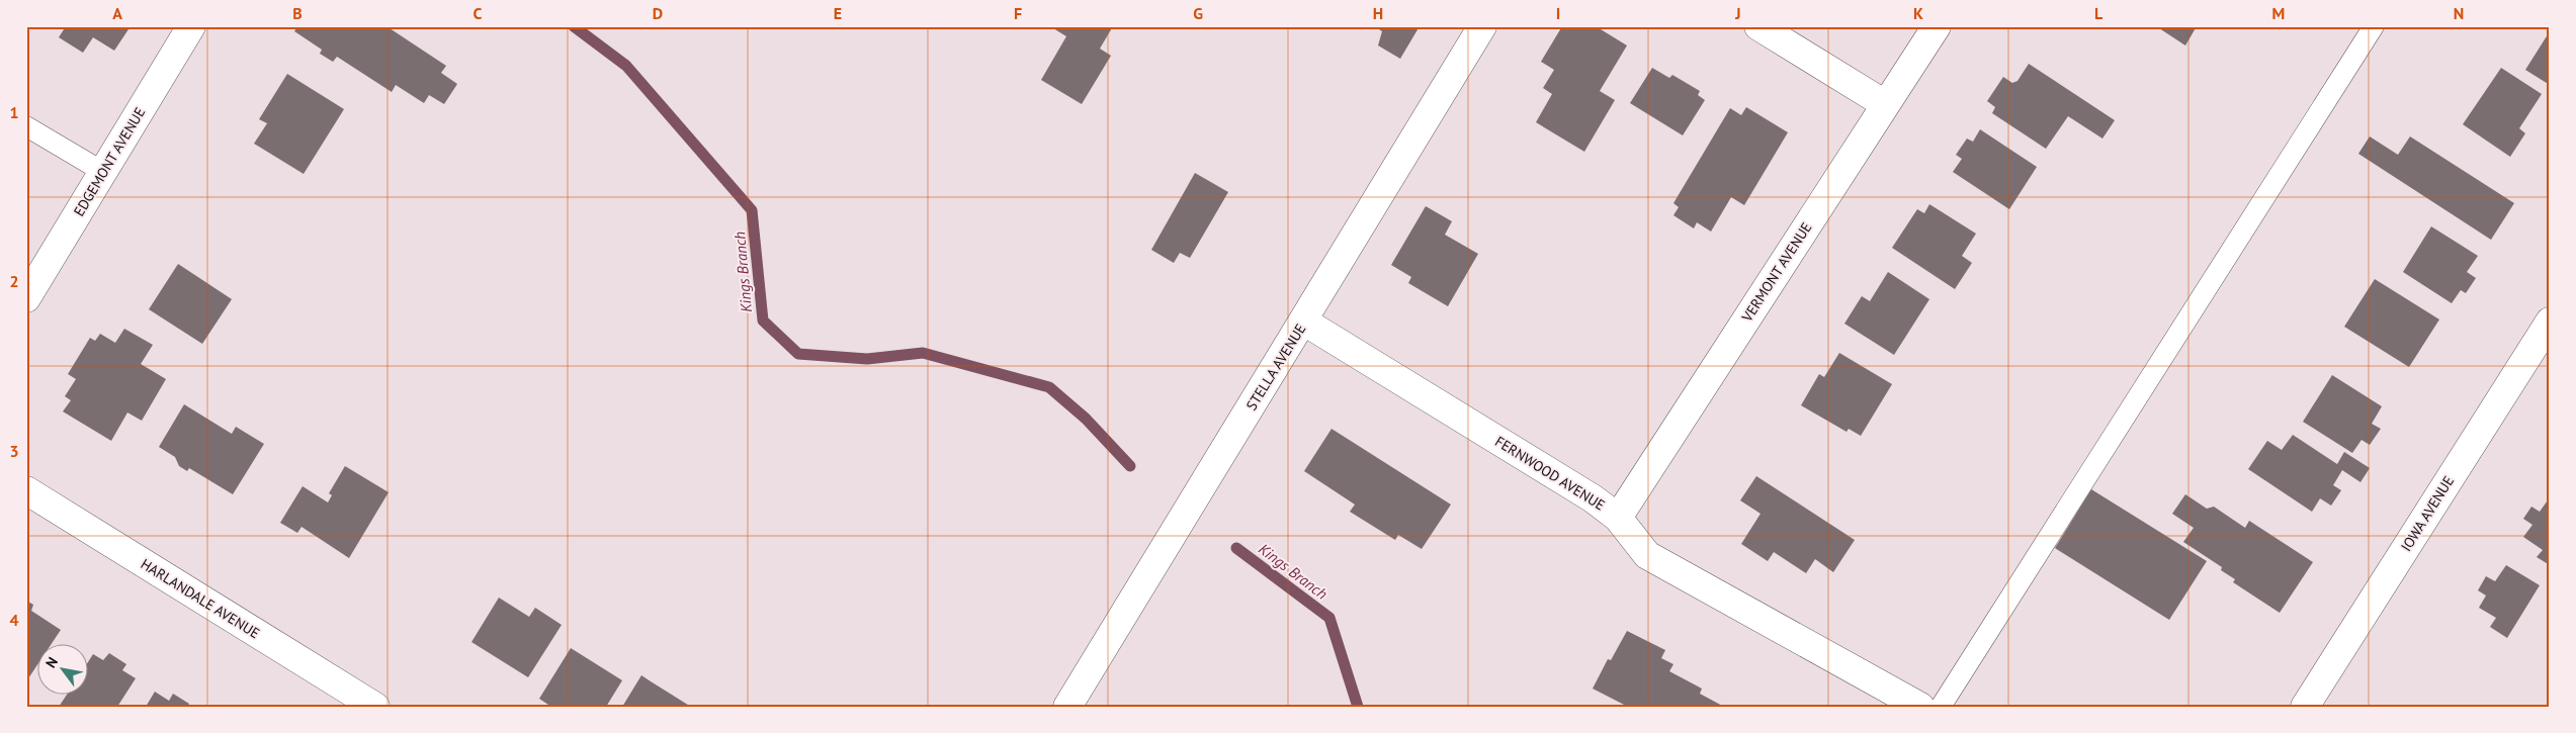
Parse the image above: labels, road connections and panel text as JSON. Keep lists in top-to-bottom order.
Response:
{
  "streets": {
    "street": [
      "EDGEMONT AVENUE",
      "VERMONT AVENUE",
      "STELLA AVENUE",
      "FERNWOOD AVENUE",
      "IOWA AVENUE",
      "HARLANDALE AVENUE"
    ]
  },
  "crossings": [
    ["VERMONT AVENUE", "FERNWOOD AVENUE"],
    ["STELLA AVENUE", "FERNWOOD AVENUE"]
  ],
  "water": ["Kings Branch"],
  "north": "top left",
  "grid": {
    "columns": [
      "A",
      "B",
      "C",
      "D",
      "E",
      "F",
      "G",
      "H",
      "I",
      "J",
      "K",
      "L",
      "M",
      "N"
    ],
    "rows": [
      "1",
      "2",
      "3",
      "4"
    ]
  }
}
